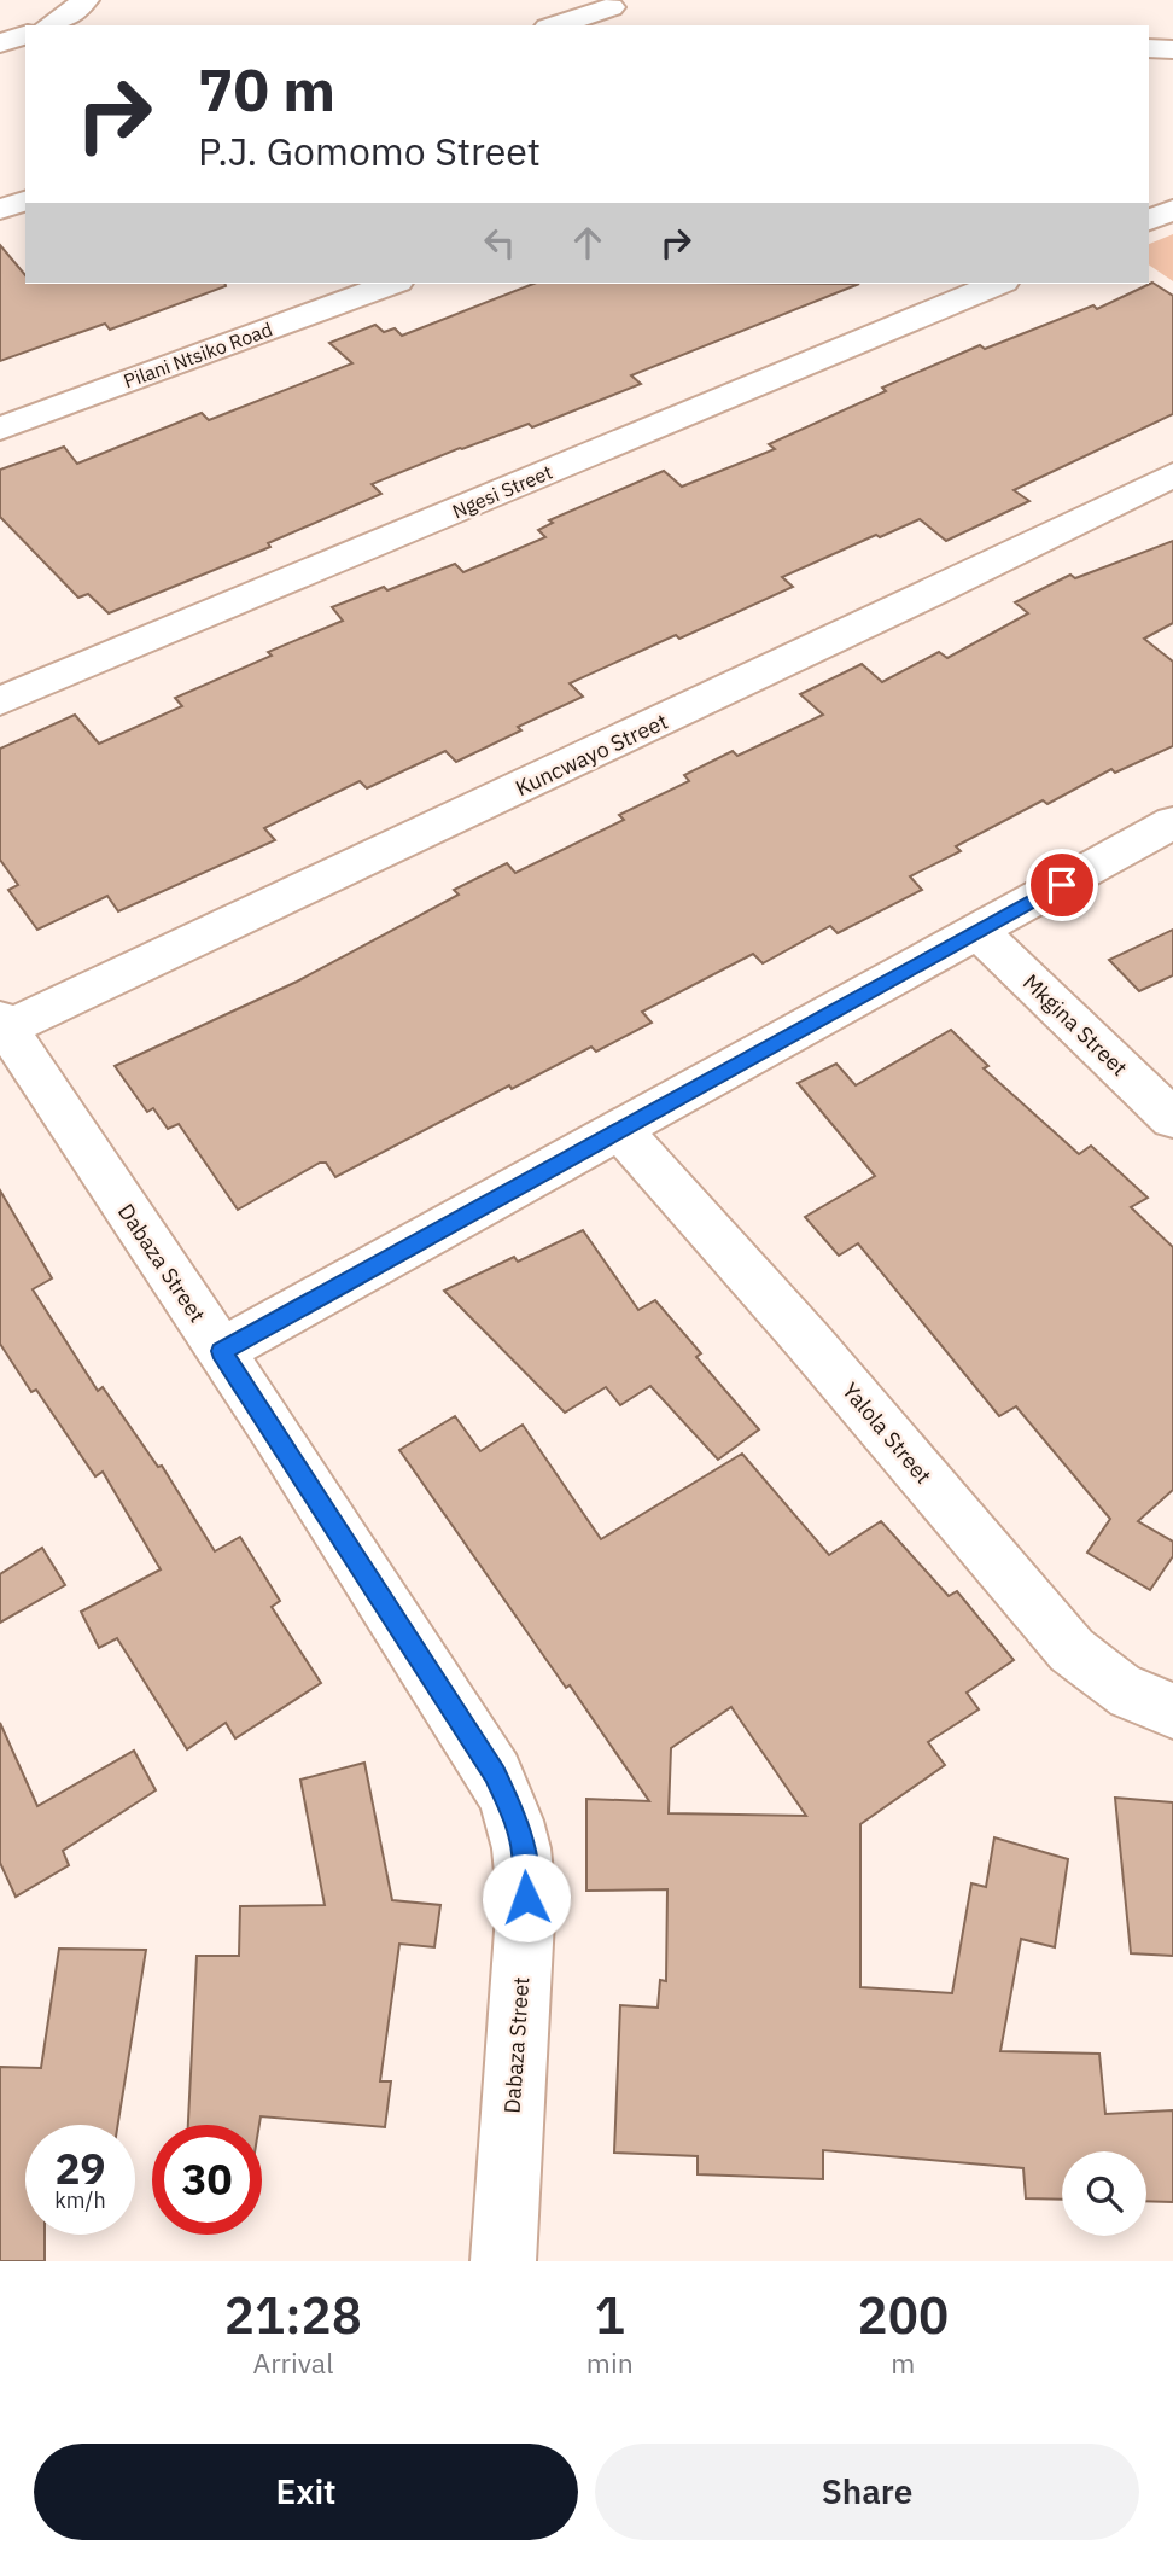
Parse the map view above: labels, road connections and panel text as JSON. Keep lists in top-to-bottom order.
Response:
{
  "streets": {
    "street": [
      "Pilani Ntsiko Road",
      "Ngesi Street",
      "Kuncwayo Street",
      "Mkgina Street",
      "Dabaza Street",
      "Yalola Street"
    ]
  },
  "crossings": [
    ["Kuncwayo Street", "Dabaza Street"]
  ],
  "page": {
    "turn": ["70 m", "P.J. Gomomo Street"],
    "speed": "29 km/h",
    "limit": "30",
    "eta": [
      "21:28",
      "Arrival",
      "1",
      "min",
      "200",
      "m"
    ],
    "buttons": ["Exit", "Share"]
  }
}
